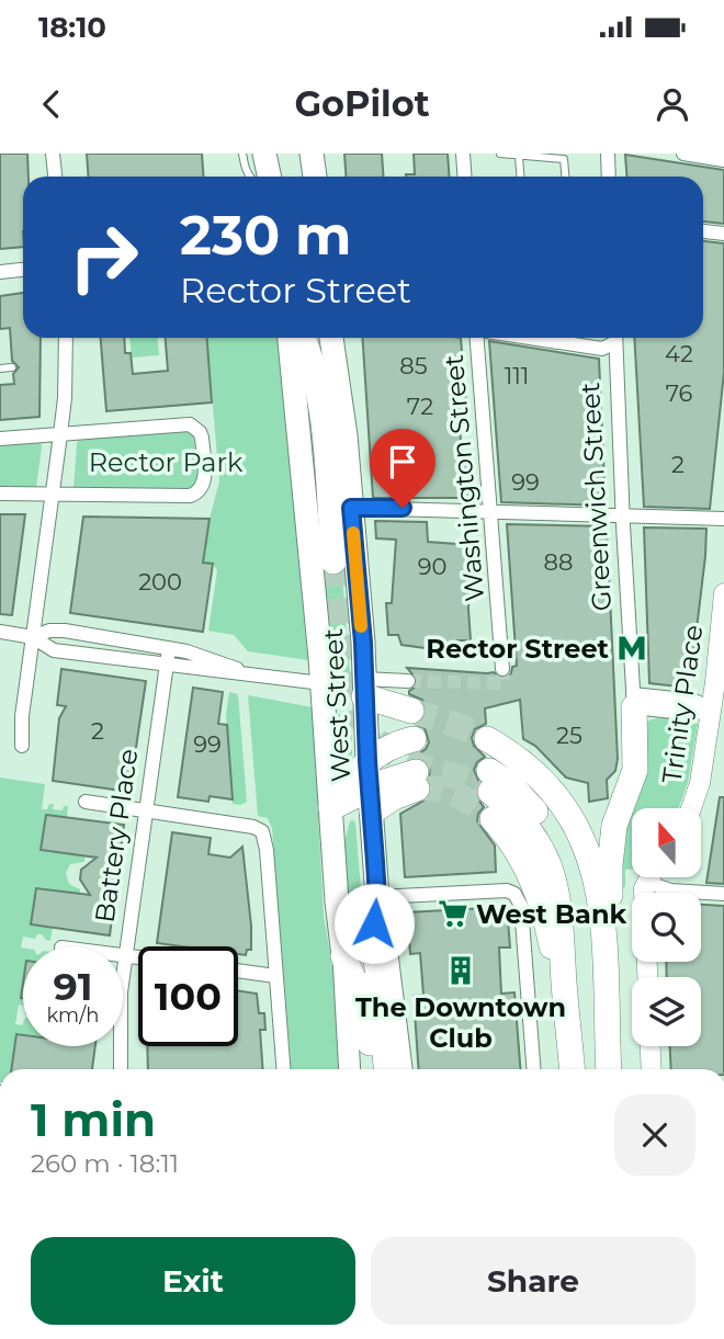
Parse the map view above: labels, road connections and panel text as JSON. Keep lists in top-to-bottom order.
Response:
{
  "streets": {
    "highway": ["West Street"],
    "main road": ["Trinity Place"],
    "street": ["Washington Street", "Greenwich Street", "Battery Place"]
  },
  "parks": ["Rector Park"],
  "places": {
    "metro station": ["Rector Street"],
    "supermarket": ["West Bank"],
    "building": ["The Downtown Club"]
  },
  "house_numbers": [
    "42",
    "85",
    "111",
    "76",
    "72",
    "2",
    "99",
    "88",
    "90",
    "200",
    "2",
    "25",
    "99"
  ],
  "north": "top",
  "page": {
    "status": "18:10",
    "header": "GoPilot",
    "turn": ["230 m", "Rector Street"],
    "speed": "91 km/h",
    "limit": "100",
    "heading": ["1 min", "260 m · 18:11"],
    "buttons": ["Exit", "Share"]
  }
}
